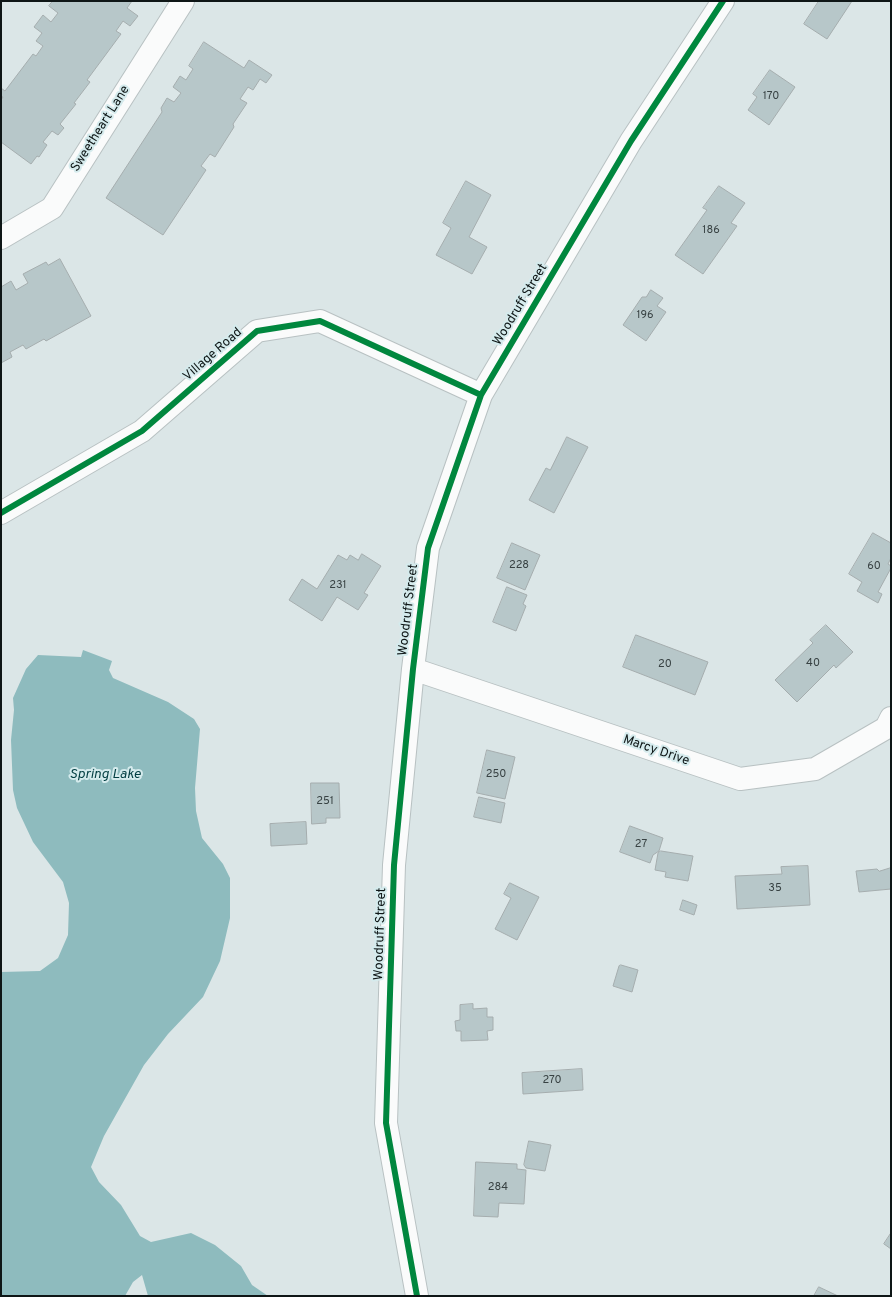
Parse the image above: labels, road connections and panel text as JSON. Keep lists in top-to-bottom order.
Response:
{
  "streets": {
    "street": [
      "Sweetheart Lane",
      "Woodruff Street",
      "Village Road",
      "Marcy Drive"
    ]
  },
  "crossings": [
    ["Woodruff Street", "Village Road"],
    ["Woodruff Street", "Marcy Drive"]
  ],
  "water": ["Spring Lake"],
  "house_numbers": [
    "170",
    "186",
    "196",
    "228",
    "60",
    "231",
    "40",
    "20",
    "250",
    "251",
    "27",
    "35",
    "270",
    "284"
  ]
}
